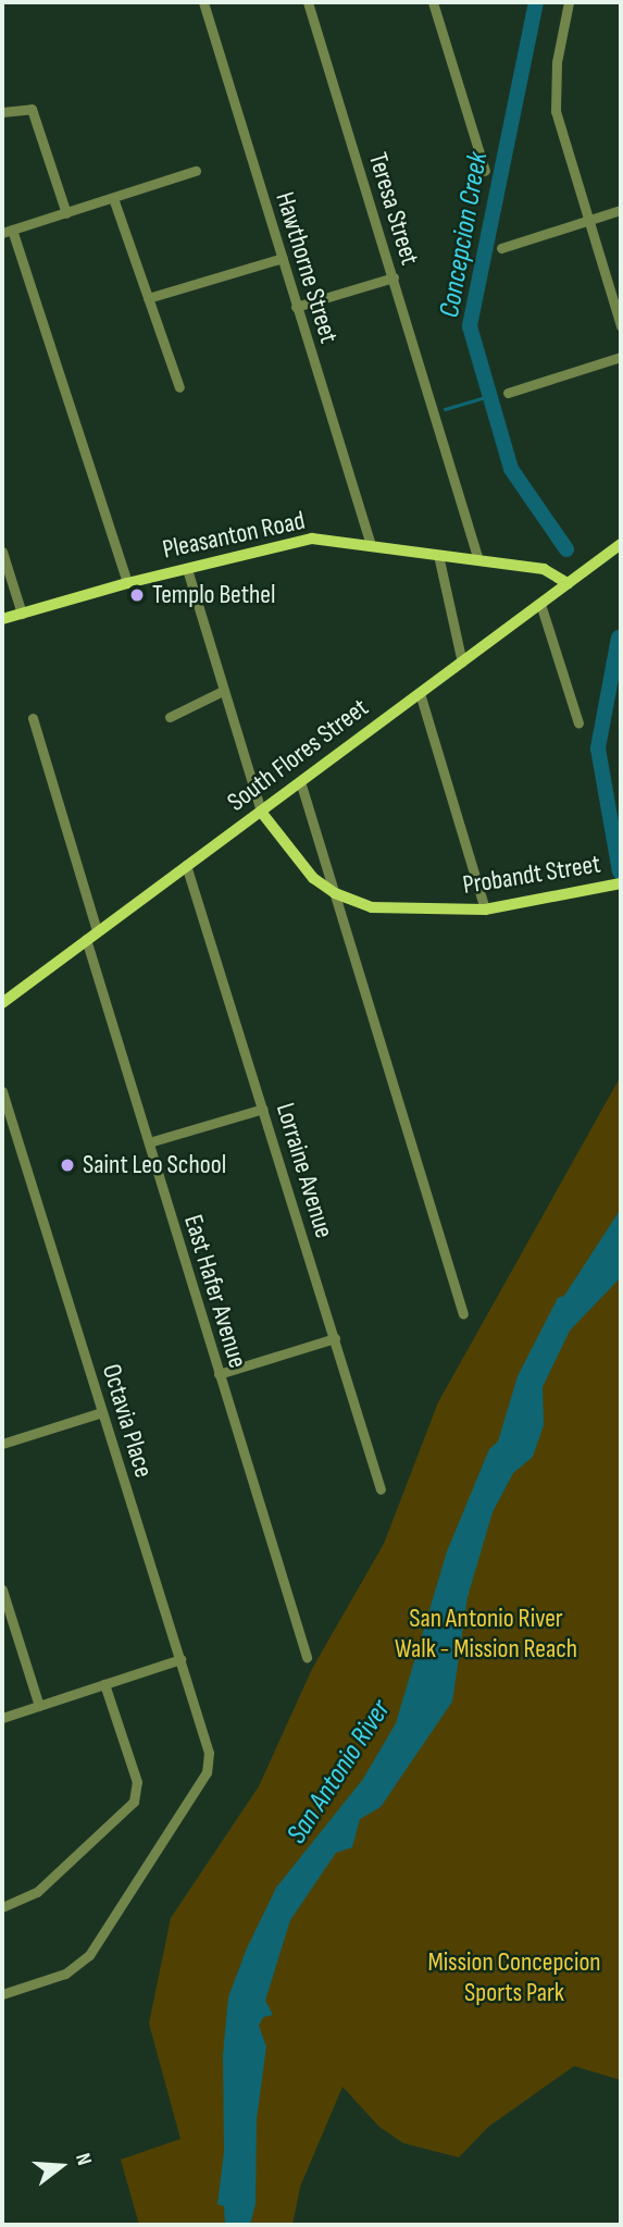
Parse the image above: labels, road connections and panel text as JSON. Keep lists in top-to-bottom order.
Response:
{
  "streets": {
    "main road": ["Pleasanton Road", "South Flores Street", "Probandt Street"],
    "street": [
      "Teresa Street",
      "Hawthorne Street",
      "Lorraine Avenue",
      "East Hafer Avenue",
      "Octavia Place"
    ]
  },
  "crossings": [
    ["Teresa Street", "Pleasanton Road"],
    ["Hawthorne Street", "Pleasanton Road"],
    ["Pleasanton Road", "South Flores Street"],
    ["South Flores Street", "Probandt Street"],
    ["South Flores Street", "Lorraine Avenue"],
    ["South Flores Street", "East Hafer Avenue"]
  ],
  "water": ["Concepcion Creek", "San Antonio River"],
  "parks": ["San Antonio River Walk - Mission Reach", "Mission Concepcion Sports Park"],
  "places": ["Templo Bethel", "Saint Leo School"],
  "north": "right"
}
